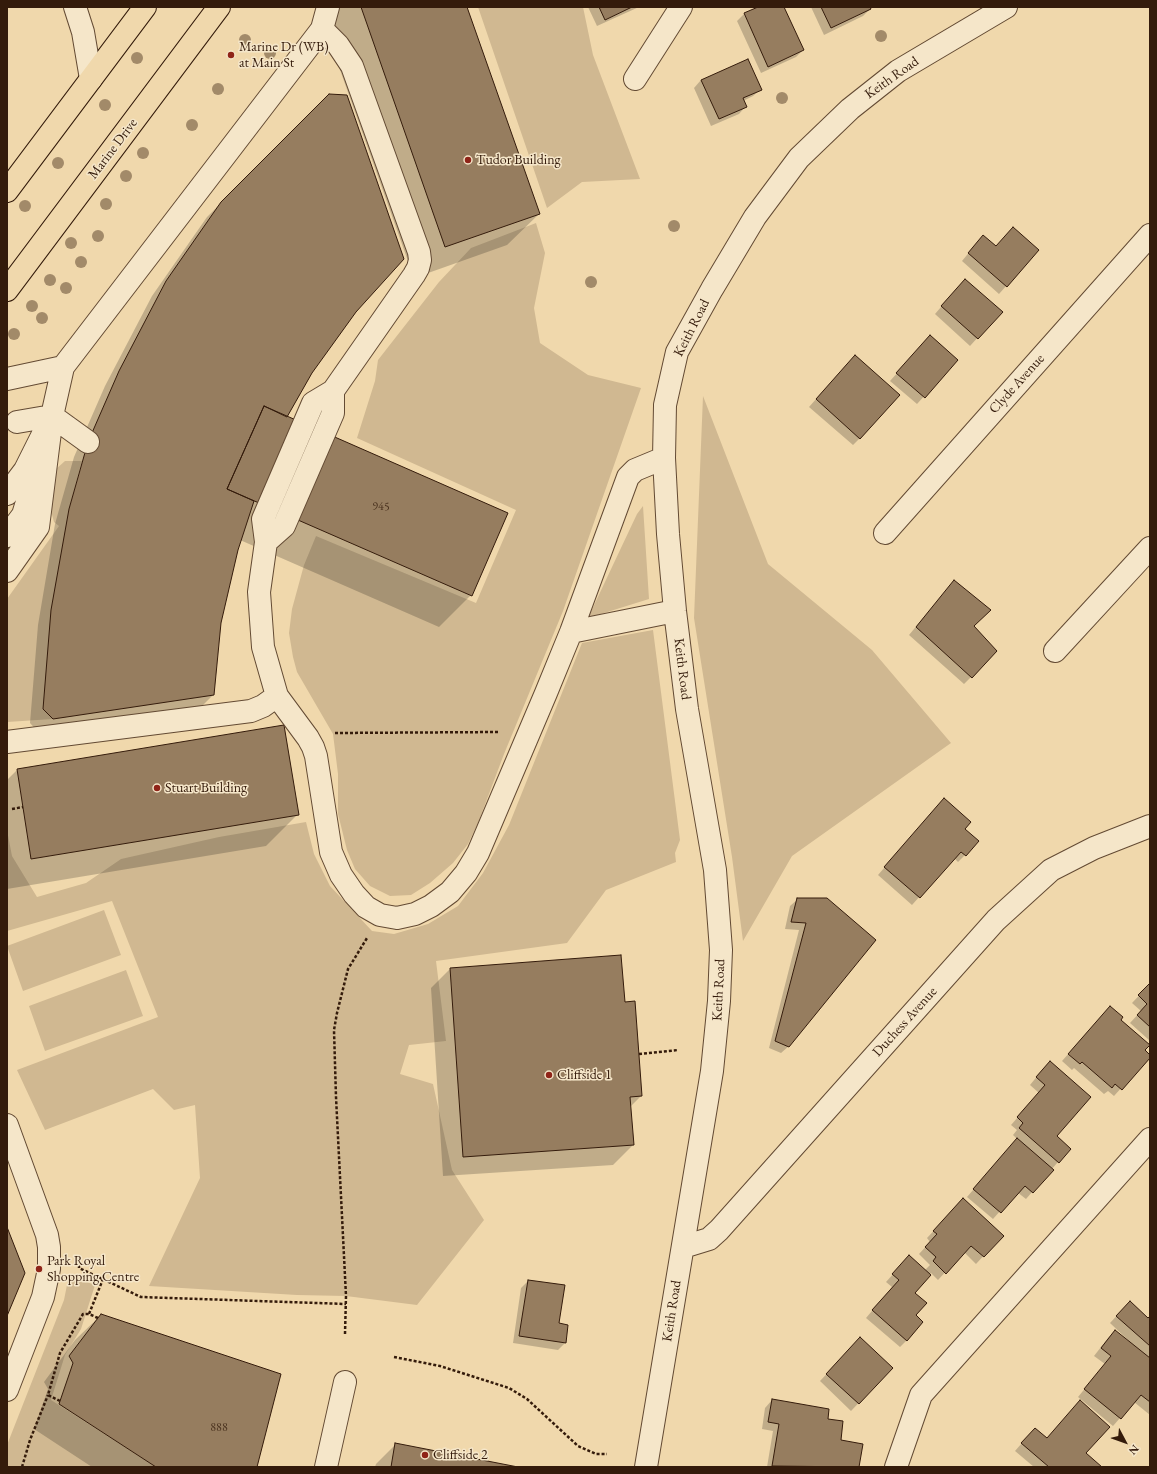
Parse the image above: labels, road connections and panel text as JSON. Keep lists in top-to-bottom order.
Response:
{
  "streets": {
    "main road": ["Marine Drive"],
    "street": ["Keith Road", "Clyde Avenue", "Duchess Avenue"]
  },
  "crossings": [
    ["Keith Road", "Duchess Avenue"]
  ],
  "places": [
    "Marine Dr (WB) at Main St",
    "Tudor Building",
    "Stuart Building",
    "Cliffside 1",
    "Park Royal Shopping Centre",
    "Cliffside 2"
  ],
  "house_numbers": ["945", "888"],
  "north": "bottom right"
}
